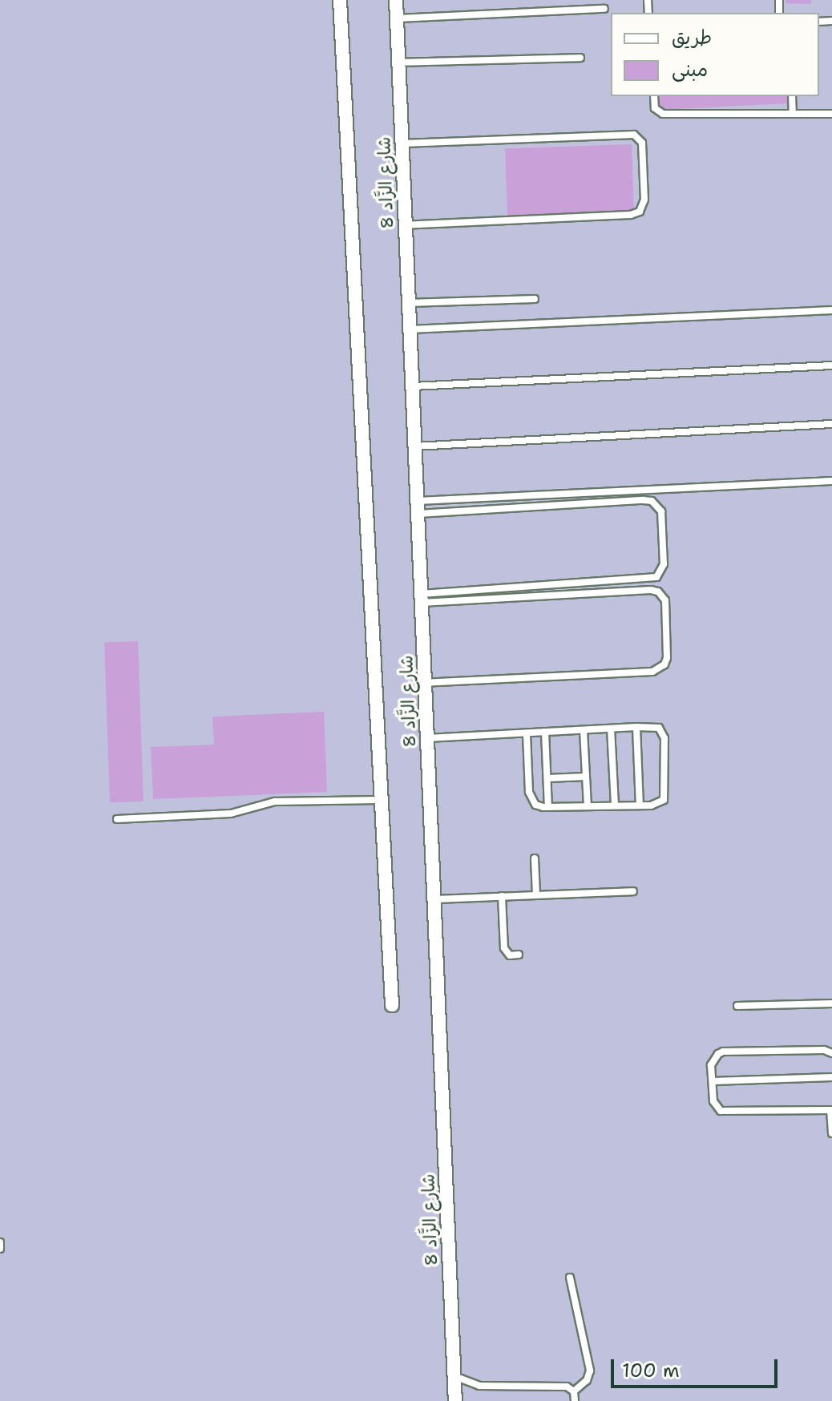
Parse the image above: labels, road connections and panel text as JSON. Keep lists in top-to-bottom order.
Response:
{
  "streets": {
    "street": ["شارع الزَّاد 8"]
  },
  "legend": ["طريق", "مبنى"],
  "scale_bar": "100 m"
}
